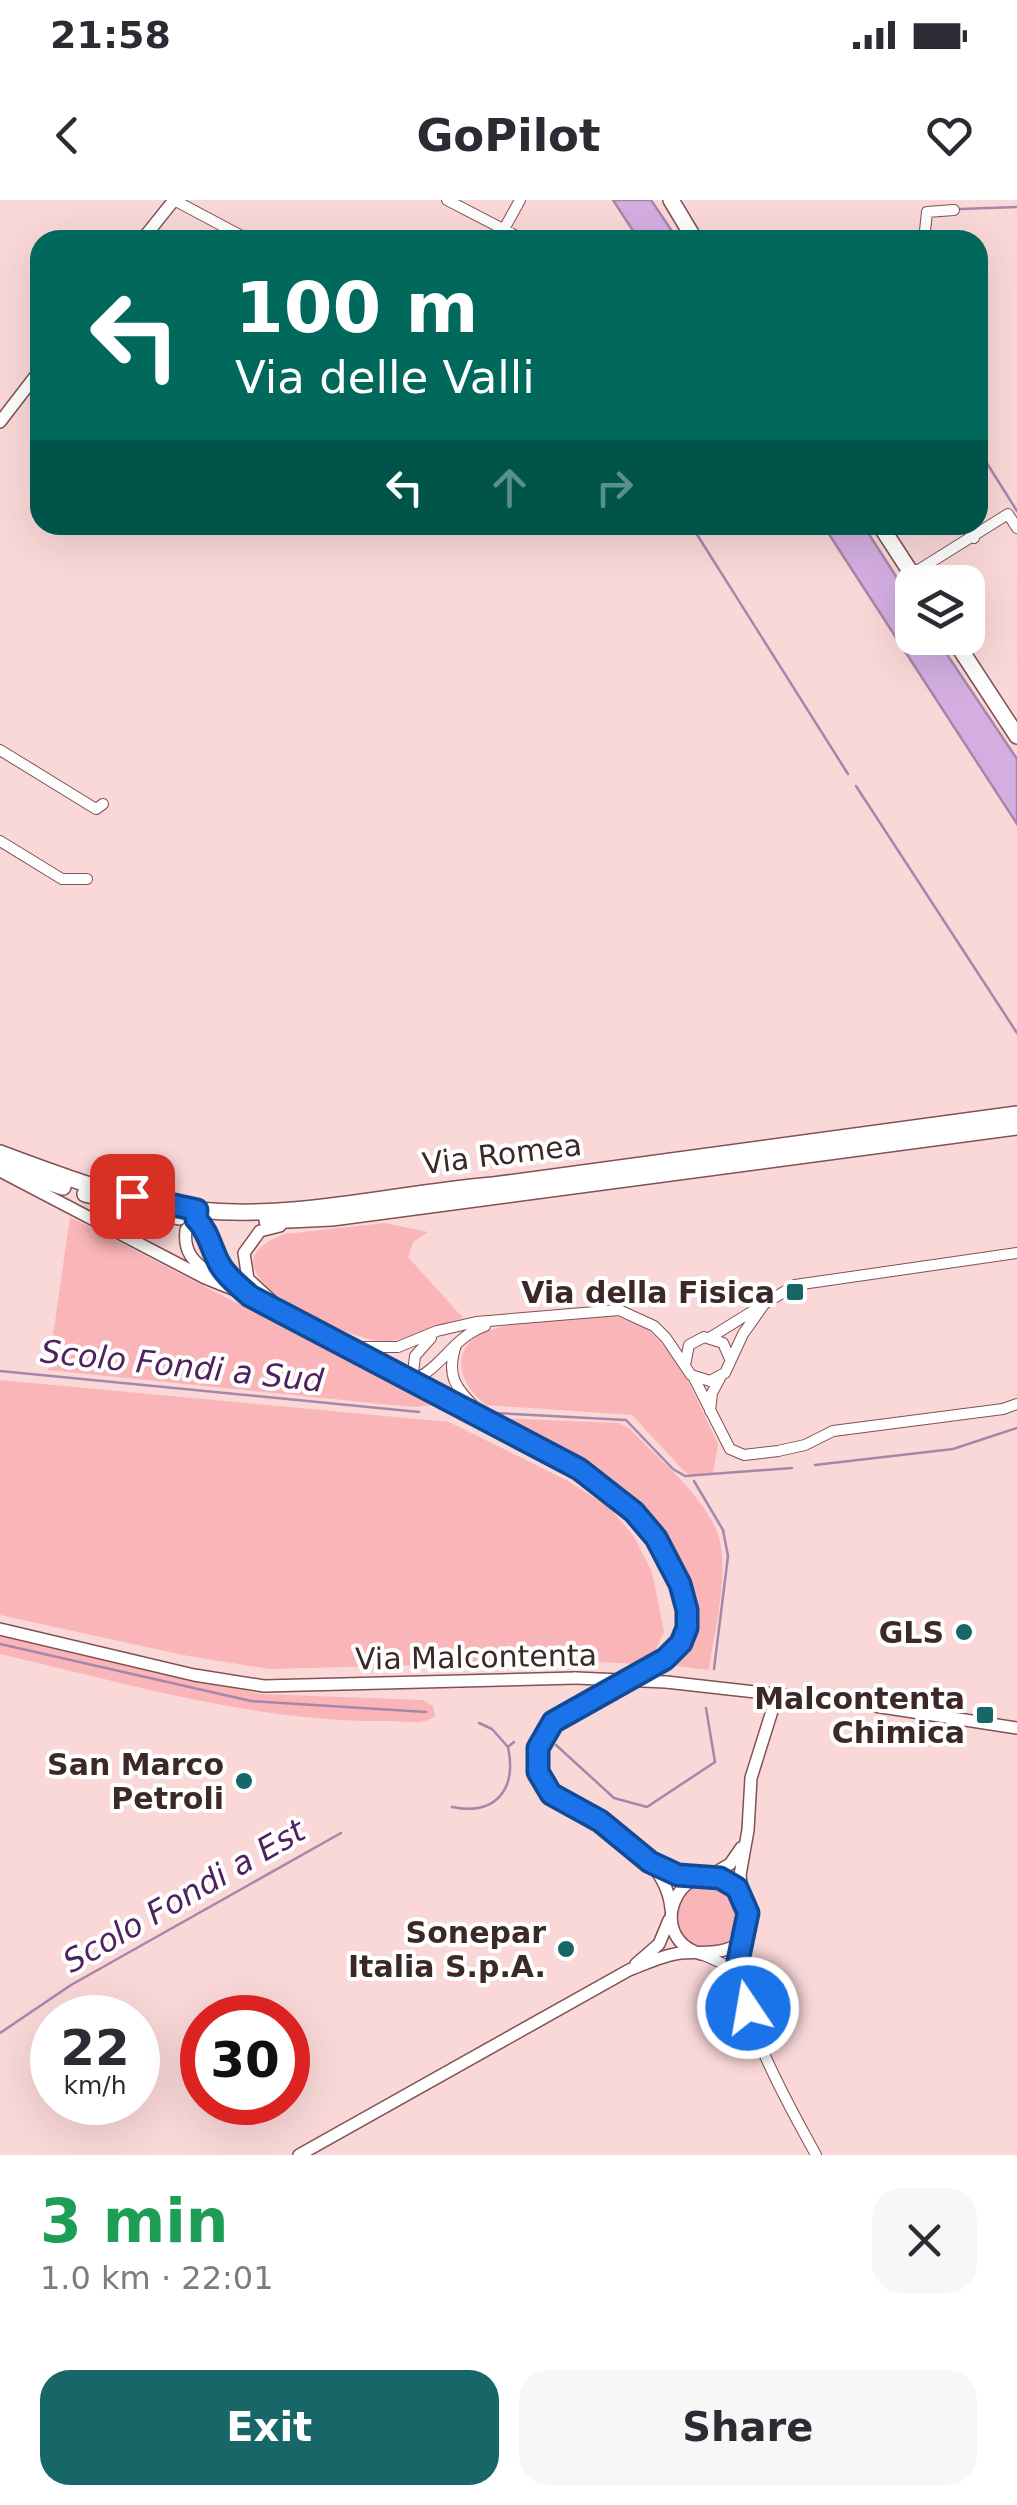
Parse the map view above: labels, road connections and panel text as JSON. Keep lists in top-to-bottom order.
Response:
{
  "streets": {
    "main road": ["Via Romea"],
    "street": ["Via Malcontenta"]
  },
  "water": ["Scolo Fondi a Sud", "Scolo Fondi a Est"],
  "places": {
    "transit": ["Via della Fisica", "Malcontenta Chimica"],
    "other": ["GLS", "San Marco Petroli", "Sonepar Italia S.p.A."]
  },
  "page": {
    "status": "21:58",
    "header": "GoPilot",
    "turn": ["100 m", "Via delle Valli"],
    "speed": "22 km/h",
    "limit": "30",
    "heading": ["3 min", "1.0 km · 22:01"],
    "buttons": ["Exit", "Share"]
  }
}
